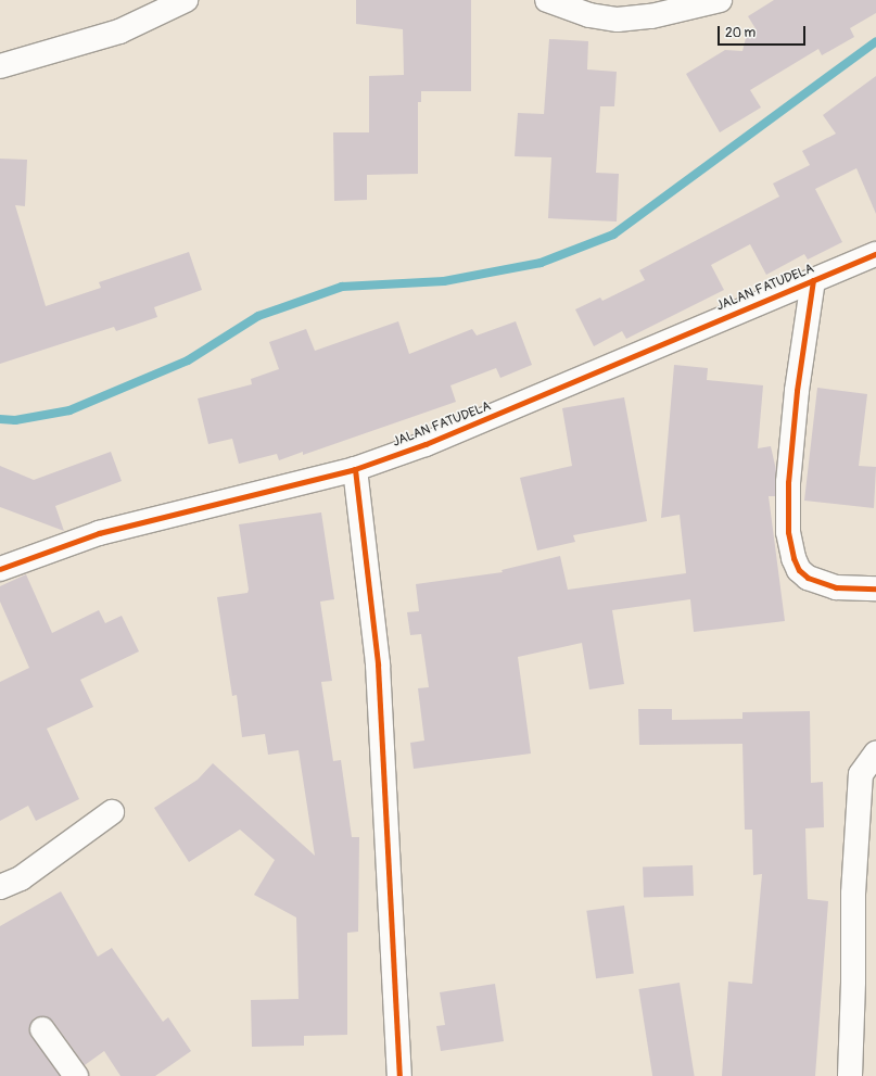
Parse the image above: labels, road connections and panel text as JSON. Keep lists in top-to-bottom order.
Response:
{
  "streets": {
    "street": ["JALAN FATUDELA"]
  },
  "scale_bar": "20 m"
}
